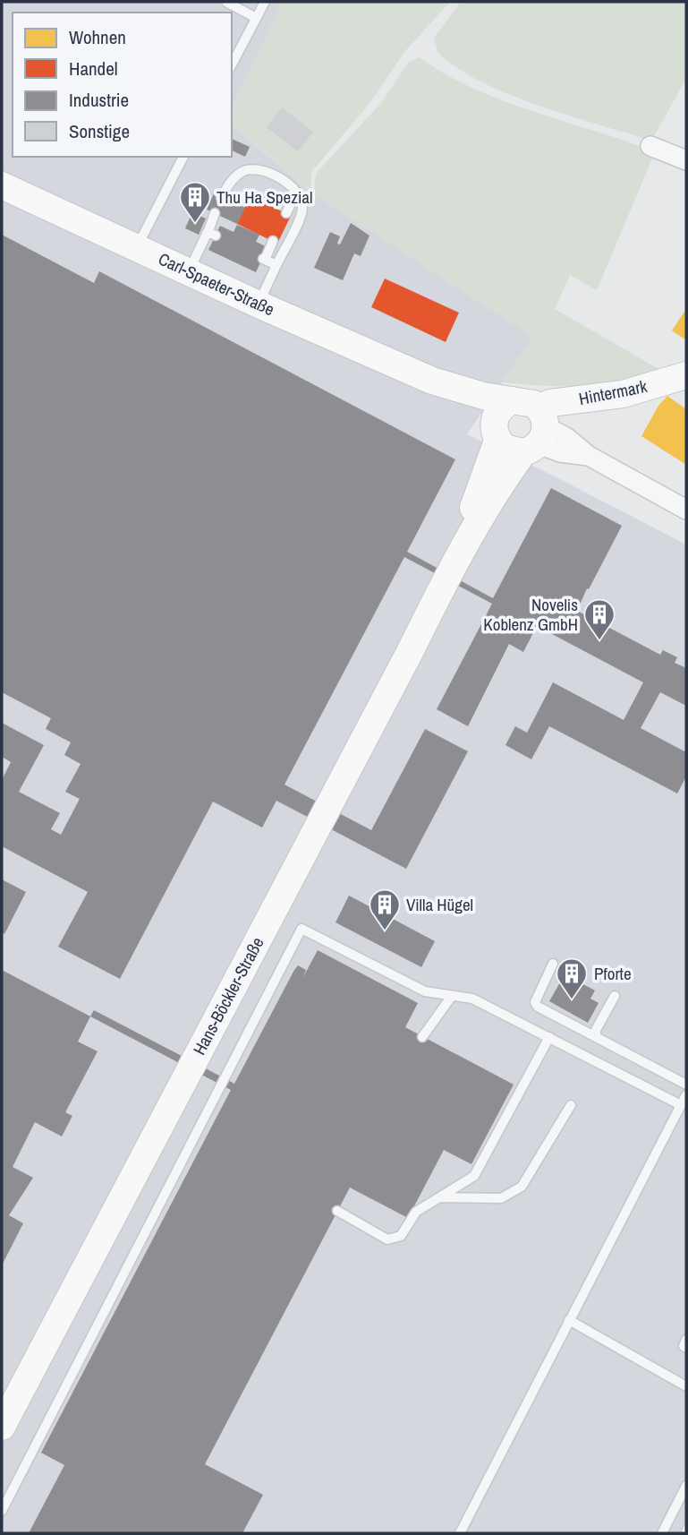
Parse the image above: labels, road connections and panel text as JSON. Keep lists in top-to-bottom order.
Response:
{
  "streets": {
    "main road": ["Carl-Spaeter-Straße", "Hintermark", "Hans-Böckler-Straße"]
  },
  "crossings": [
    ["Carl-Spaeter-Straße", "Hintermark"],
    ["Carl-Spaeter-Straße", "Hans-Böckler-Straße"],
    ["Hintermark", "Hans-Böckler-Straße"]
  ],
  "places": {
    "building": [
      "Thu Ha Spezial",
      "Novelis Koblenz GmbH",
      "Villa Hügel",
      "Pforte"
    ]
  },
  "legend": [
    "Wohnen",
    "Handel",
    "Industrie",
    "Sonstige"
  ]
}
